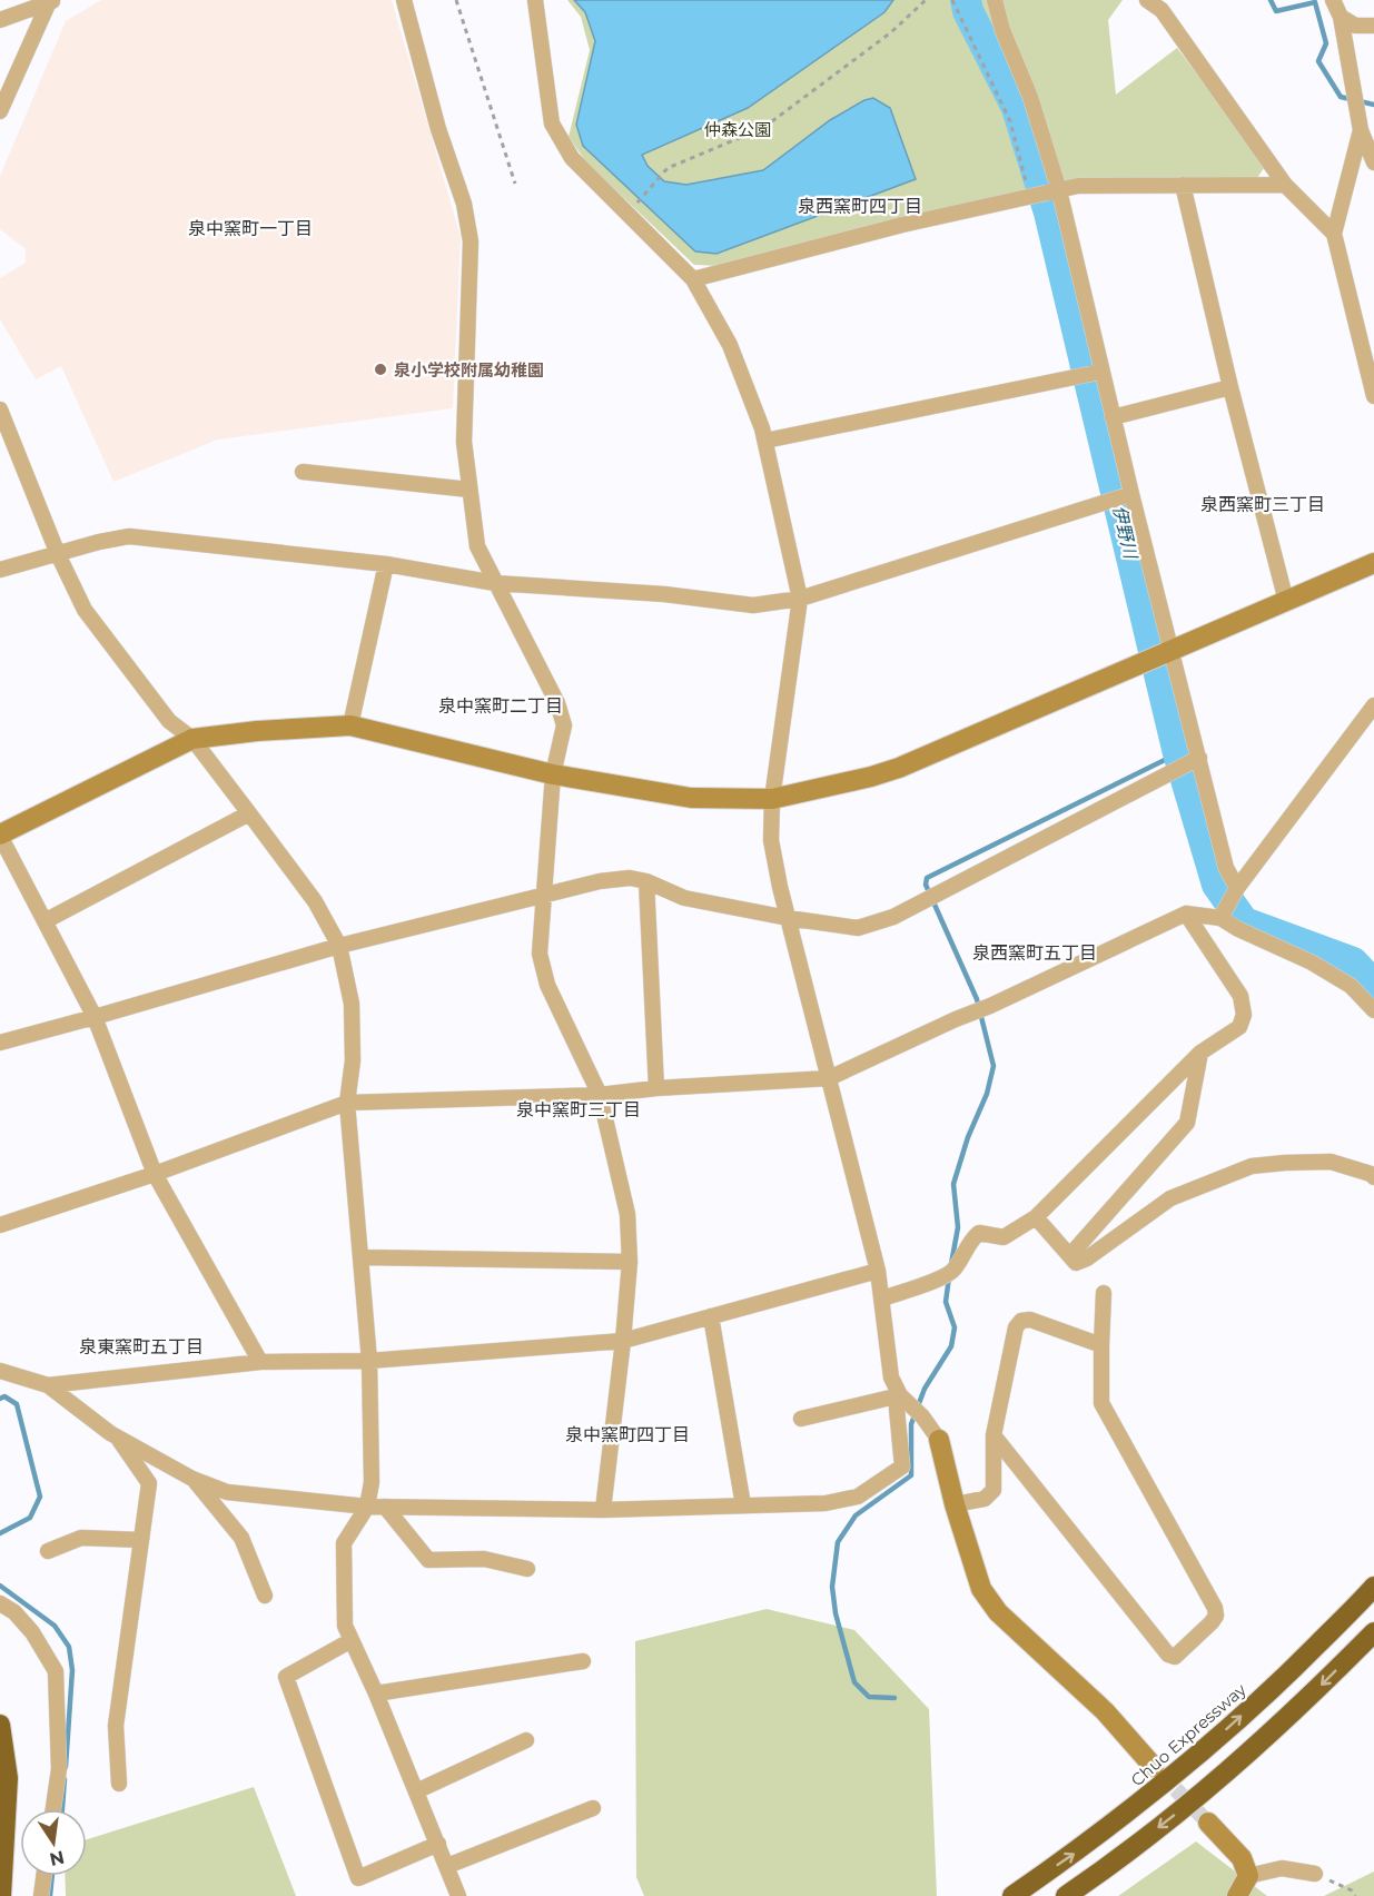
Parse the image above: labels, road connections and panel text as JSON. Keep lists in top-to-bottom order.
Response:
{
  "streets": {
    "highway": ["Chuo Expressway"]
  },
  "districts": [
    "泉西窯町四丁目",
    "泉中窯町一丁目",
    "泉西窯町三丁目",
    "泉中窯町二丁目",
    "泉西窯町五丁目",
    "泉中窯町三丁目",
    "泉東窯町五丁目",
    "泉中窯町四丁目"
  ],
  "water": ["伊野川"],
  "parks": ["仲森公園"],
  "places": ["泉小学校附属幼稚園"],
  "north": "bottom"
}
